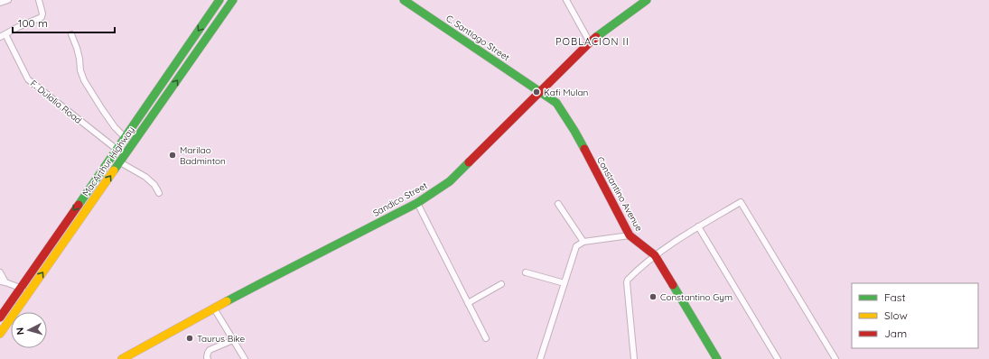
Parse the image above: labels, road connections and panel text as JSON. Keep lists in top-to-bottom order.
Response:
{
  "streets": {
    "main road": [
      "C. Santiago Street",
      "MacArthur Highway",
      "Constantino Avenue",
      "Sandico Street"
    ],
    "street": ["F. Dulalia Road"]
  },
  "crossings": [
    ["C. Santiago Street", "Constantino Avenue"],
    ["C. Santiago Street", "Sandico Street"],
    ["F. Dulalia Road", "MacArthur Highway"],
    ["Constantino Avenue", "Sandico Street"]
  ],
  "districts": ["POBLACION II"],
  "places": [
    "Kafi Mulan",
    "Marilao Badminton",
    "Constantino Gym",
    "Taurus Bike"
  ],
  "legend": ["Fast", "Slow", "Jam"],
  "scale_bar": "100 m",
  "north": "left"
}
